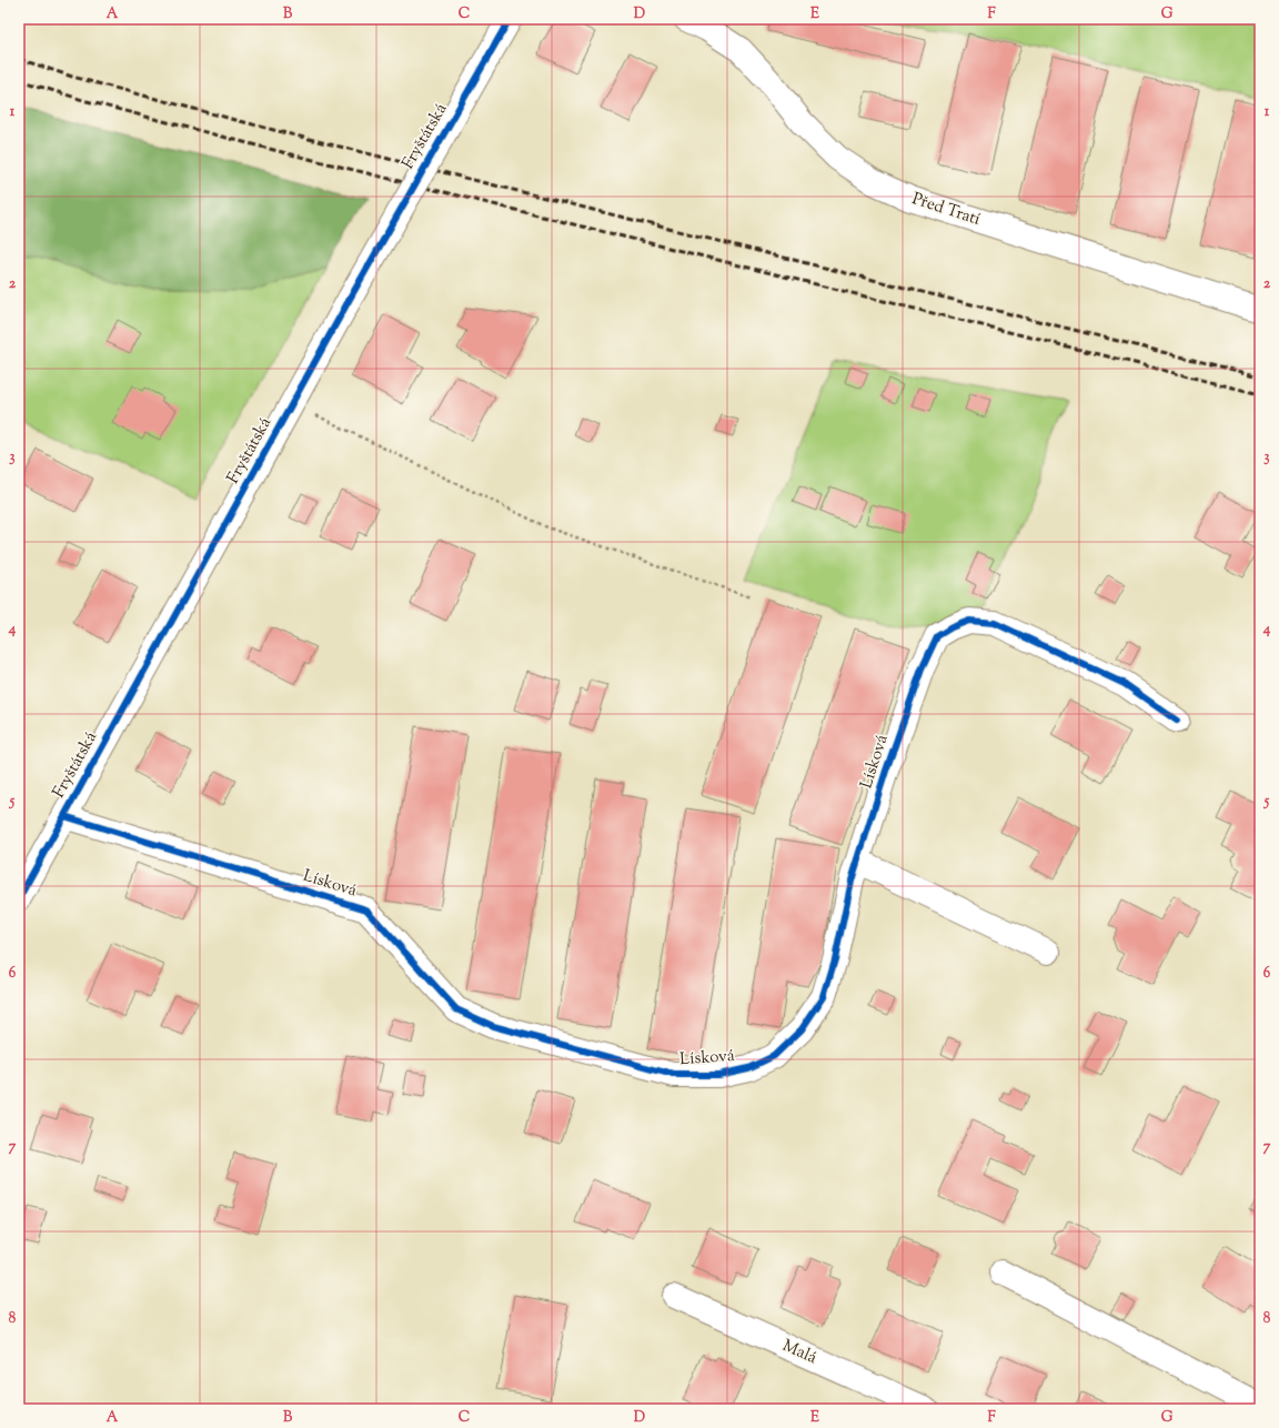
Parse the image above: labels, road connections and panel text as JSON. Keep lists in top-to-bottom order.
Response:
{
  "streets": {
    "street": [
      "Fryštátská",
      "Před Tratí",
      "Lísková",
      "Malá"
    ]
  },
  "crossings": [
    ["Fryštátská", "Lísková"]
  ],
  "grid": {
    "columns": [
      "A",
      "B",
      "C",
      "D",
      "E",
      "F",
      "G"
    ],
    "rows": [
      "1",
      "2",
      "3",
      "4",
      "5",
      "6",
      "7",
      "8"
    ]
  }
}
